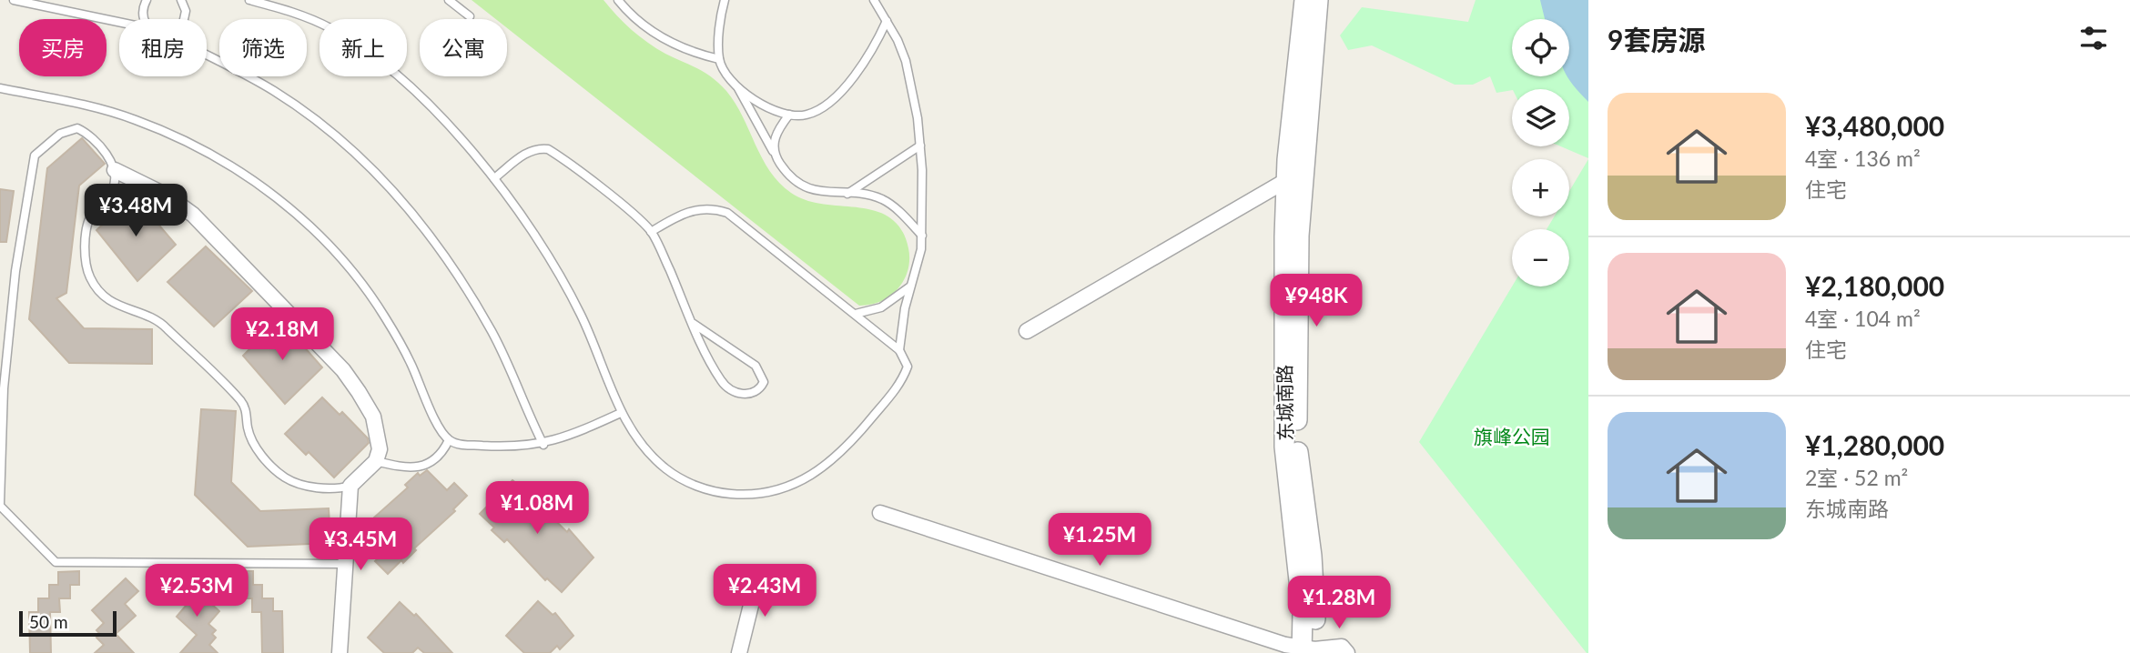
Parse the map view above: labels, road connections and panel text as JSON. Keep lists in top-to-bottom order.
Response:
{
  "streets": {
    "street": ["东城南路"]
  },
  "parks": ["旗峰公园"],
  "scale_bar": "50 m",
  "page": {
    "heading": "9套房源",
    "map_buttons": ["+", "−"],
    "chip": [
      "买房",
      "租房",
      "筛选",
      "新上",
      "公寓"
    ],
    "list": [
      {
        "name": "¥3,480,000",
        "note": "4室 · 136 m² · 住宅"
      },
      {
        "name": "¥2,180,000",
        "note": "4室 · 104 m² · 住宅"
      },
      {
        "name": "¥1,280,000",
        "note": "2室 · 52 m² · 东城南路"
      }
    ],
    "price": [
      "¥3.48M",
      "¥948K",
      "¥2.18M",
      "¥1.08M",
      "¥1.25M",
      "¥3.45M",
      "¥2.53M",
      "¥2.43M",
      "¥1.28M"
    ],
    "scale": "50 m"
  }
}
